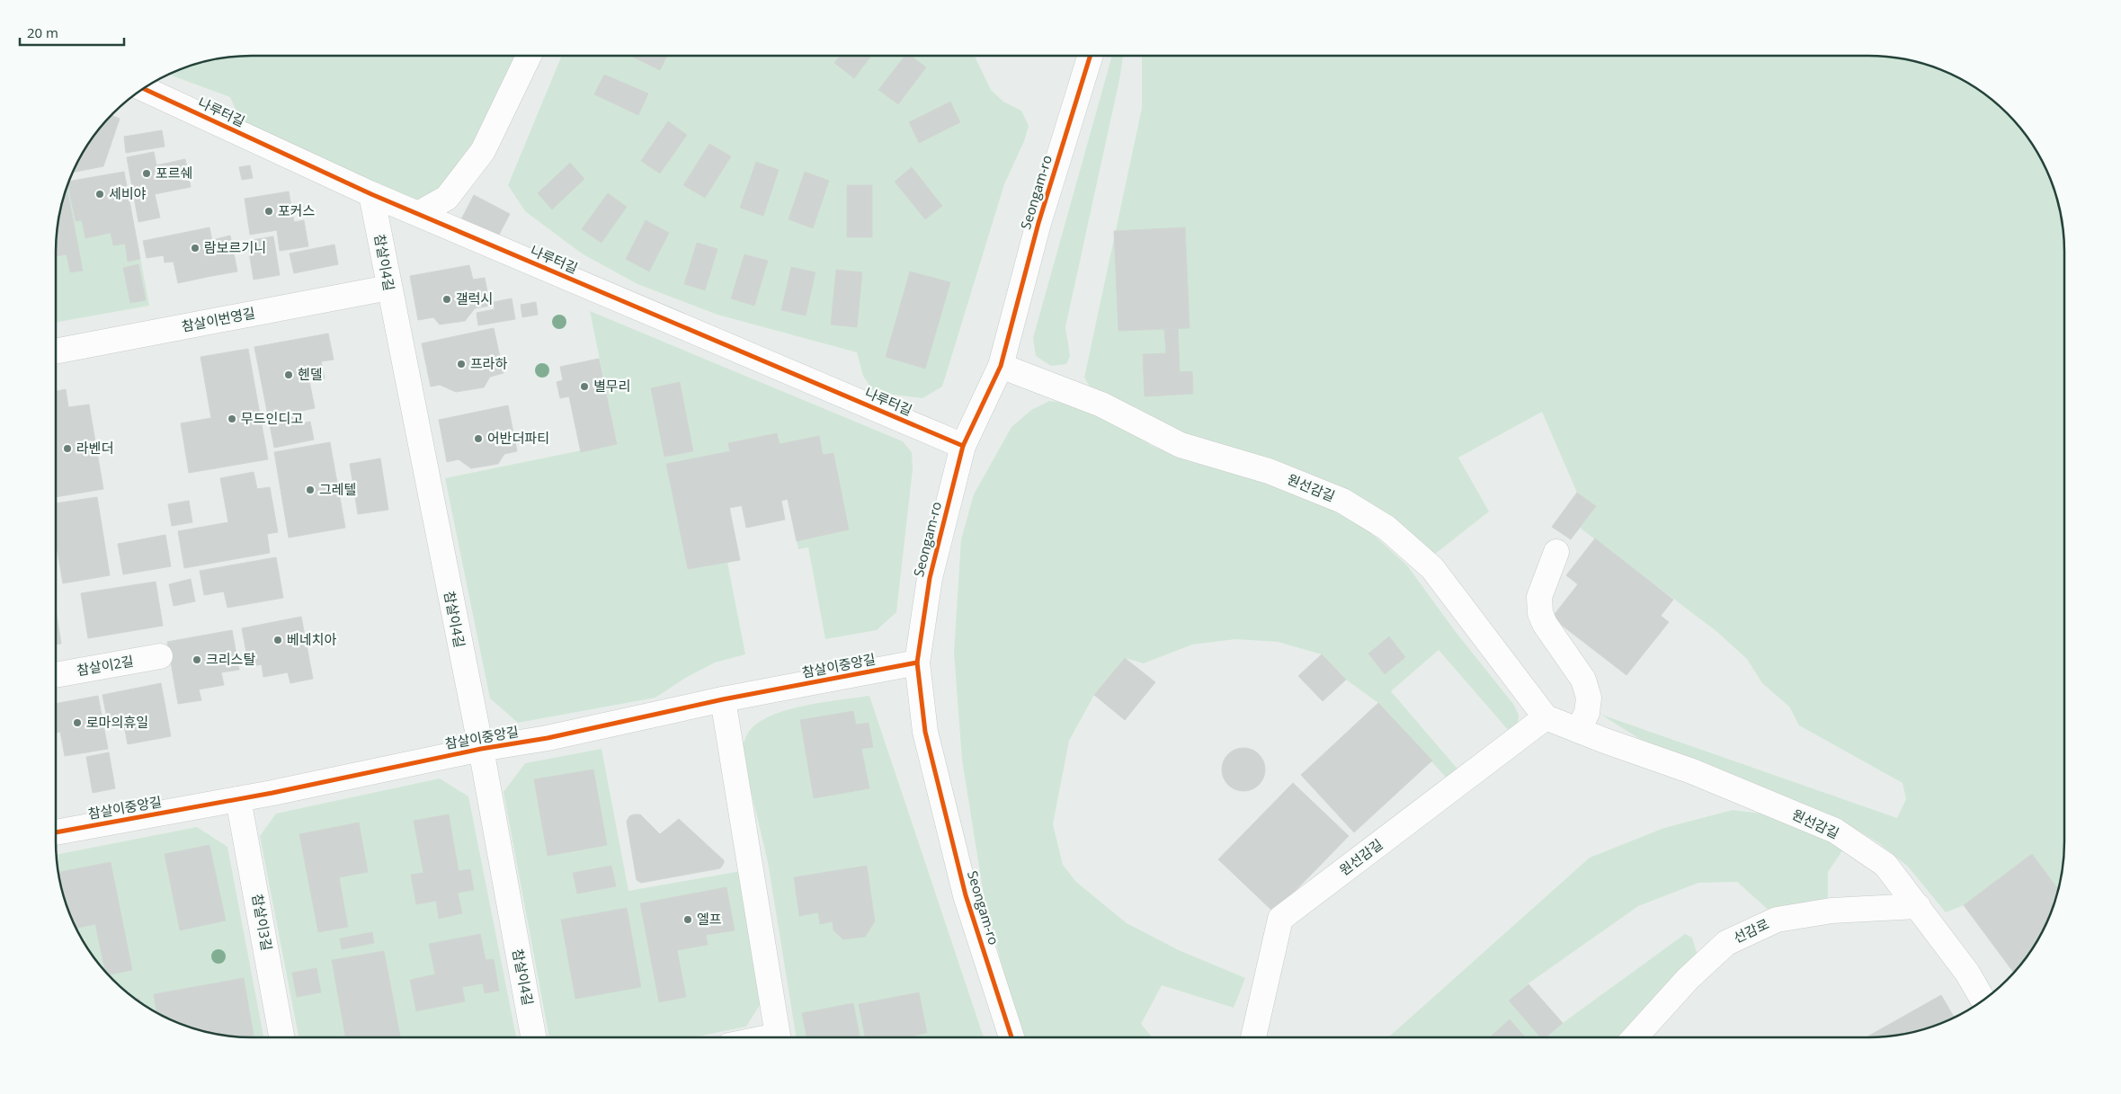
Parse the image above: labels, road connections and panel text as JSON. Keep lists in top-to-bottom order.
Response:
{
  "streets": {
    "street": [
      "나루터길",
      "Seongam-ro",
      "참살이4길",
      "참살이번영길",
      "원선감길",
      "참살이2길",
      "참살이중앙길",
      "참살이3길",
      "선감로"
    ]
  },
  "crossings": [
    ["나루터길", "Seongam-ro"],
    ["나루터길", "참살이4길"],
    ["Seongam-ro", "원선감길"],
    ["Seongam-ro", "참살이중앙길"],
    ["참살이4길", "참살이번영길"],
    ["참살이4길", "참살이중앙길"],
    ["원선감길", "선감로"],
    ["참살이중앙길", "참살이3길"]
  ],
  "places": [
    "포르쉐",
    "세비야",
    "포커스",
    "람보르기니",
    "갤럭시",
    "프라하",
    "헨델",
    "별무리",
    "무드인디고",
    "어반더파티",
    "라벤더",
    "그레텔",
    "베네치아",
    "크리스탈",
    "로마의휴일",
    "엘프"
  ],
  "scale_bar": "20 m"
}
